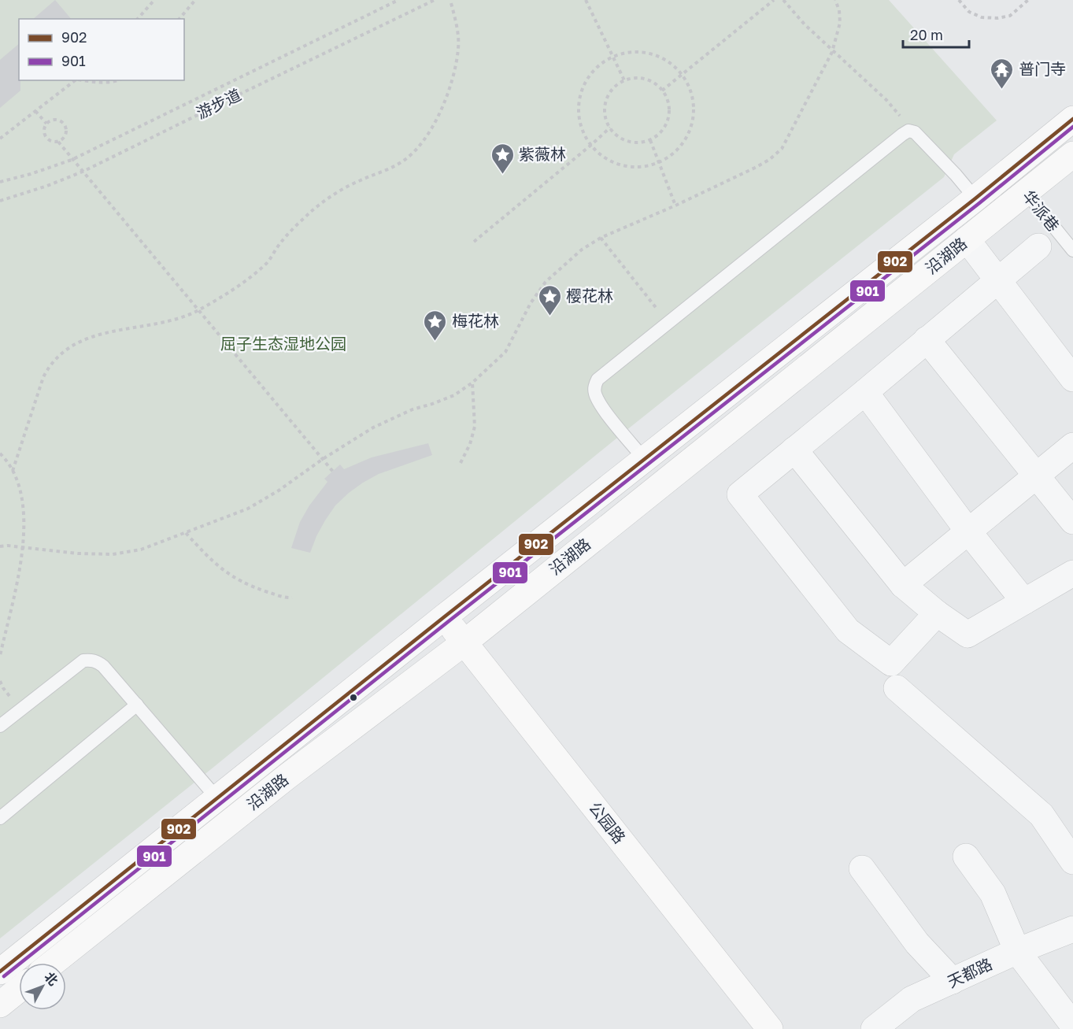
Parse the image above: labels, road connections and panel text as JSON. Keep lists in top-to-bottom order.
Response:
{
  "streets": {
    "main road": ["沿湖路", "公园路"],
    "street": ["天都路"],
    "lane": ["华派巷"],
    "path": ["游步道"]
  },
  "crossings": [
    ["华派巷", "沿湖路"],
    ["沿湖路", "公园路"]
  ],
  "parks": ["屈子生态湿地公园"],
  "places": {
    "temple": ["普门寺"],
    "place": ["紫薇林", "樱花林", "梅花林"]
  },
  "lines": ["transit line 902", "transit line 901"],
  "legend": ["902", "901"],
  "scale_bar": "20 m",
  "north": "top right"
}
